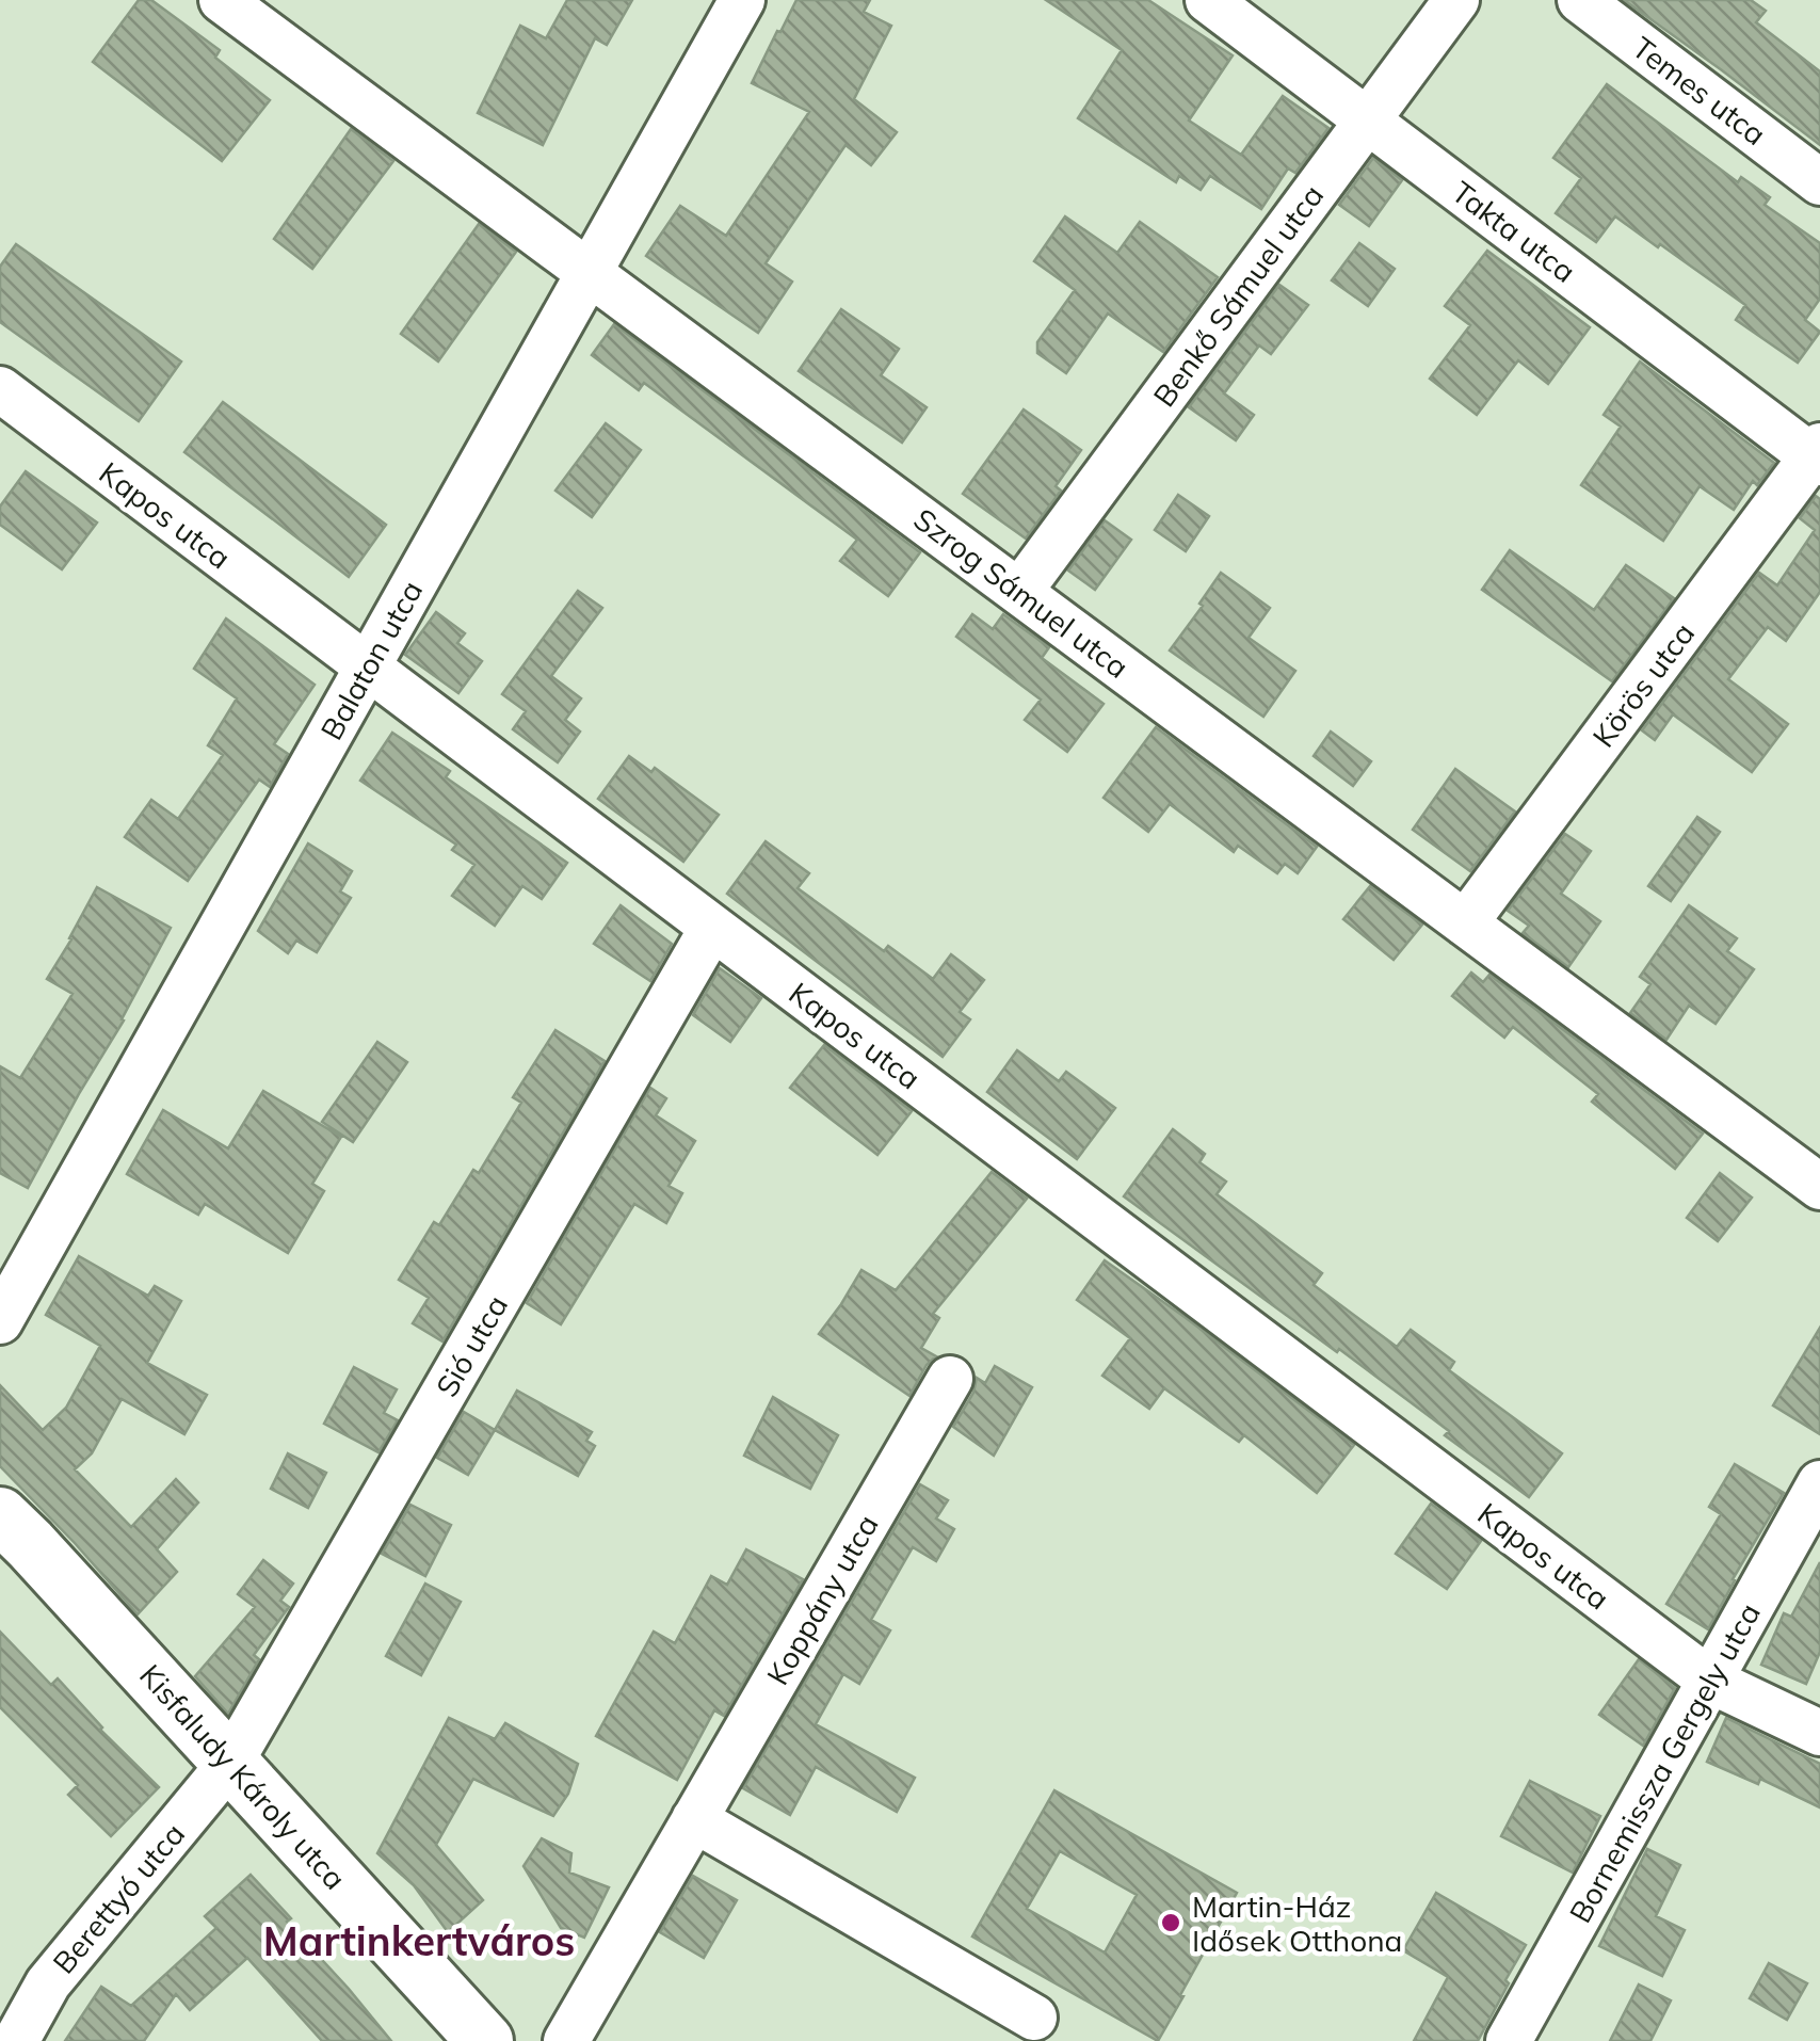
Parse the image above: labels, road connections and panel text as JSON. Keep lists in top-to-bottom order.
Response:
{
  "streets": {
    "main road": ["Kisfaludy Károly utca"],
    "street": [
      "Temes utca",
      "Takta utca",
      "Benkő Sámuel utca",
      "Kapos utca",
      "Szrog Sámuel utca",
      "Balaton utca",
      "Körös utca",
      "Sió utca",
      "Koppány utca",
      "Bornemissza Gergely utca",
      "Berettyó utca"
    ]
  },
  "crossings": [
    ["Takta utca", "Benkő Sámuel utca"],
    ["Takta utca", "Körös utca"],
    ["Benkő Sámuel utca", "Szrog Sámuel utca"],
    ["Kapos utca", "Balaton utca"],
    ["Kapos utca", "Sió utca"],
    ["Kapos utca", "Bornemissza Gergely utca"],
    ["Szrog Sámuel utca", "Balaton utca"],
    ["Szrog Sámuel utca", "Körös utca"],
    ["Sió utca", "Kisfaludy Károly utca"],
    ["Sió utca", "Berettyó utca"],
    ["Kisfaludy Károly utca", "Berettyó utca"]
  ],
  "districts": ["Martinkertváros"],
  "places": ["Martin-Ház Idősek Otthona"]
}
